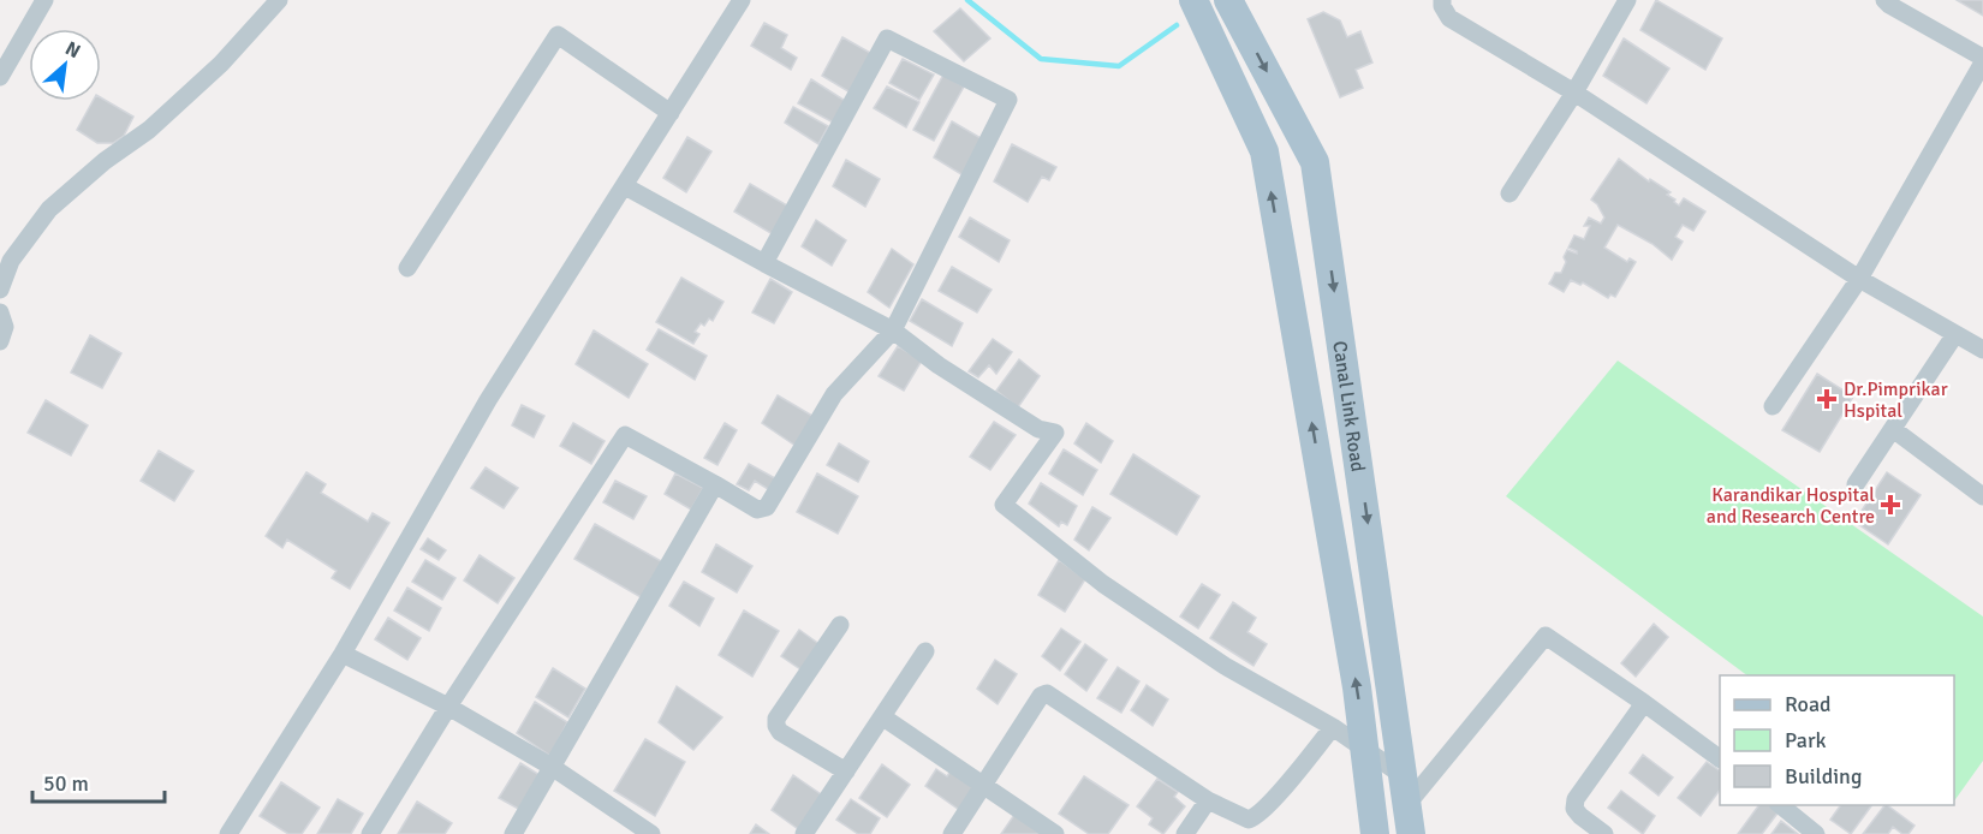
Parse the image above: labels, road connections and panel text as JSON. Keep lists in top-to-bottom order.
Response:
{
  "streets": {
    "main road": ["Canal Link Road"]
  },
  "places": {
    "health": ["Dr.Pimprikar Hspital", "Karandikar Hospital and Research Centre"]
  },
  "legend": ["Road", "Park", "Building"],
  "scale_bar": "50 m",
  "north": "top right"
}
